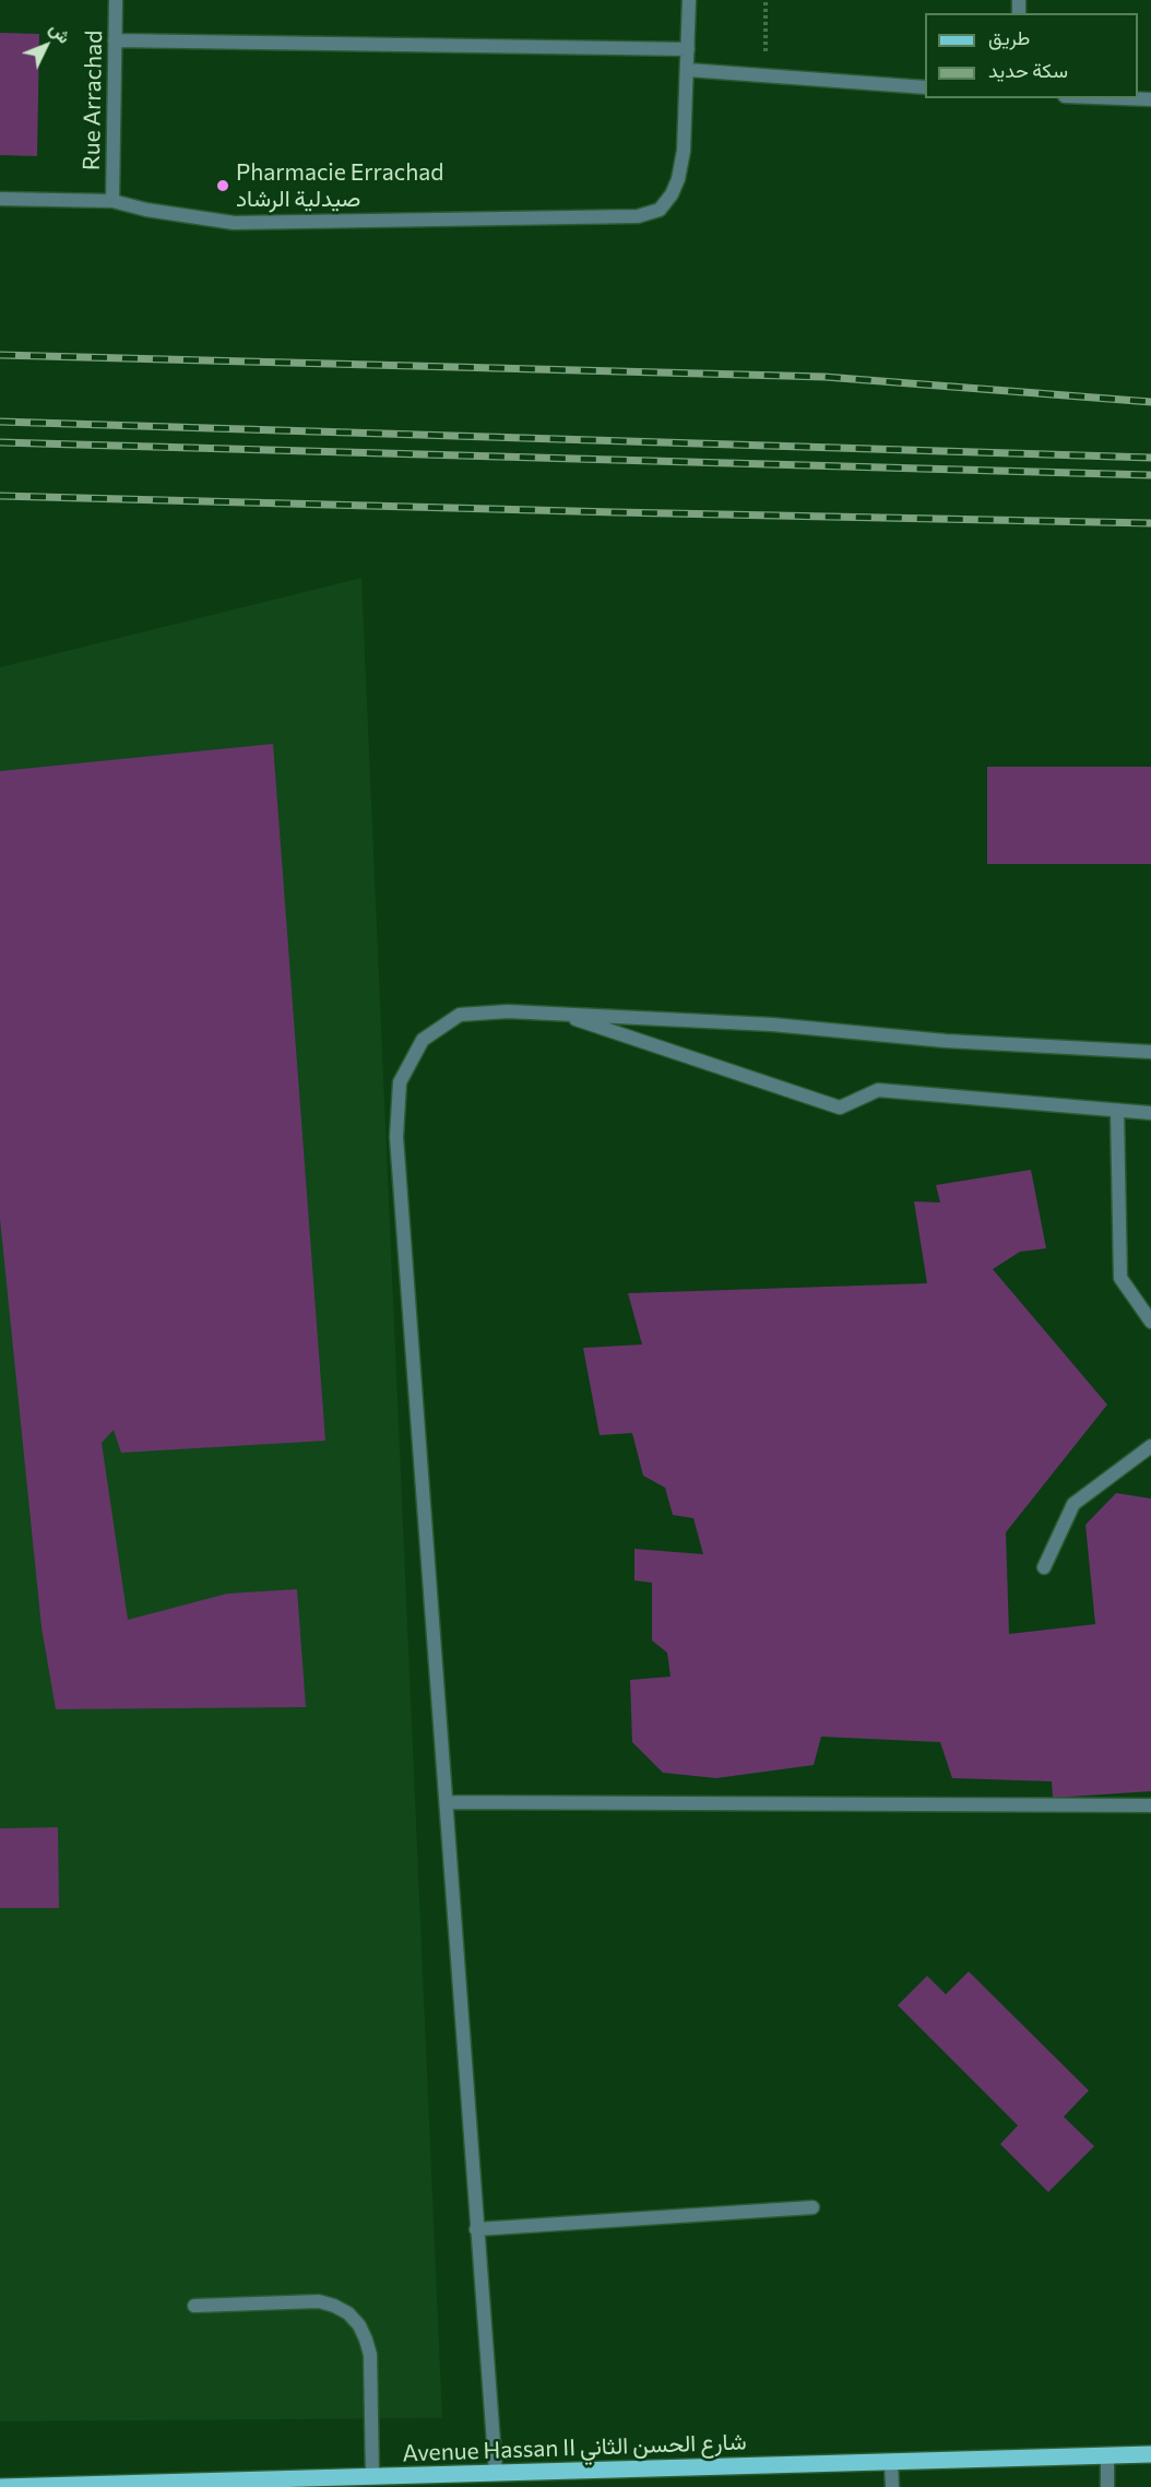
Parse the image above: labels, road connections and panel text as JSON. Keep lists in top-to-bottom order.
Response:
{
  "streets": {
    "main road": ["Avenue Hassan II شارع الحسن الثاني"],
    "street": ["Rue Arrachad"]
  },
  "places": ["Pharmacie Errachad صيدلية الرشاد"],
  "legend": ["طريق", "سكة حديد"],
  "north": "top right"
}
